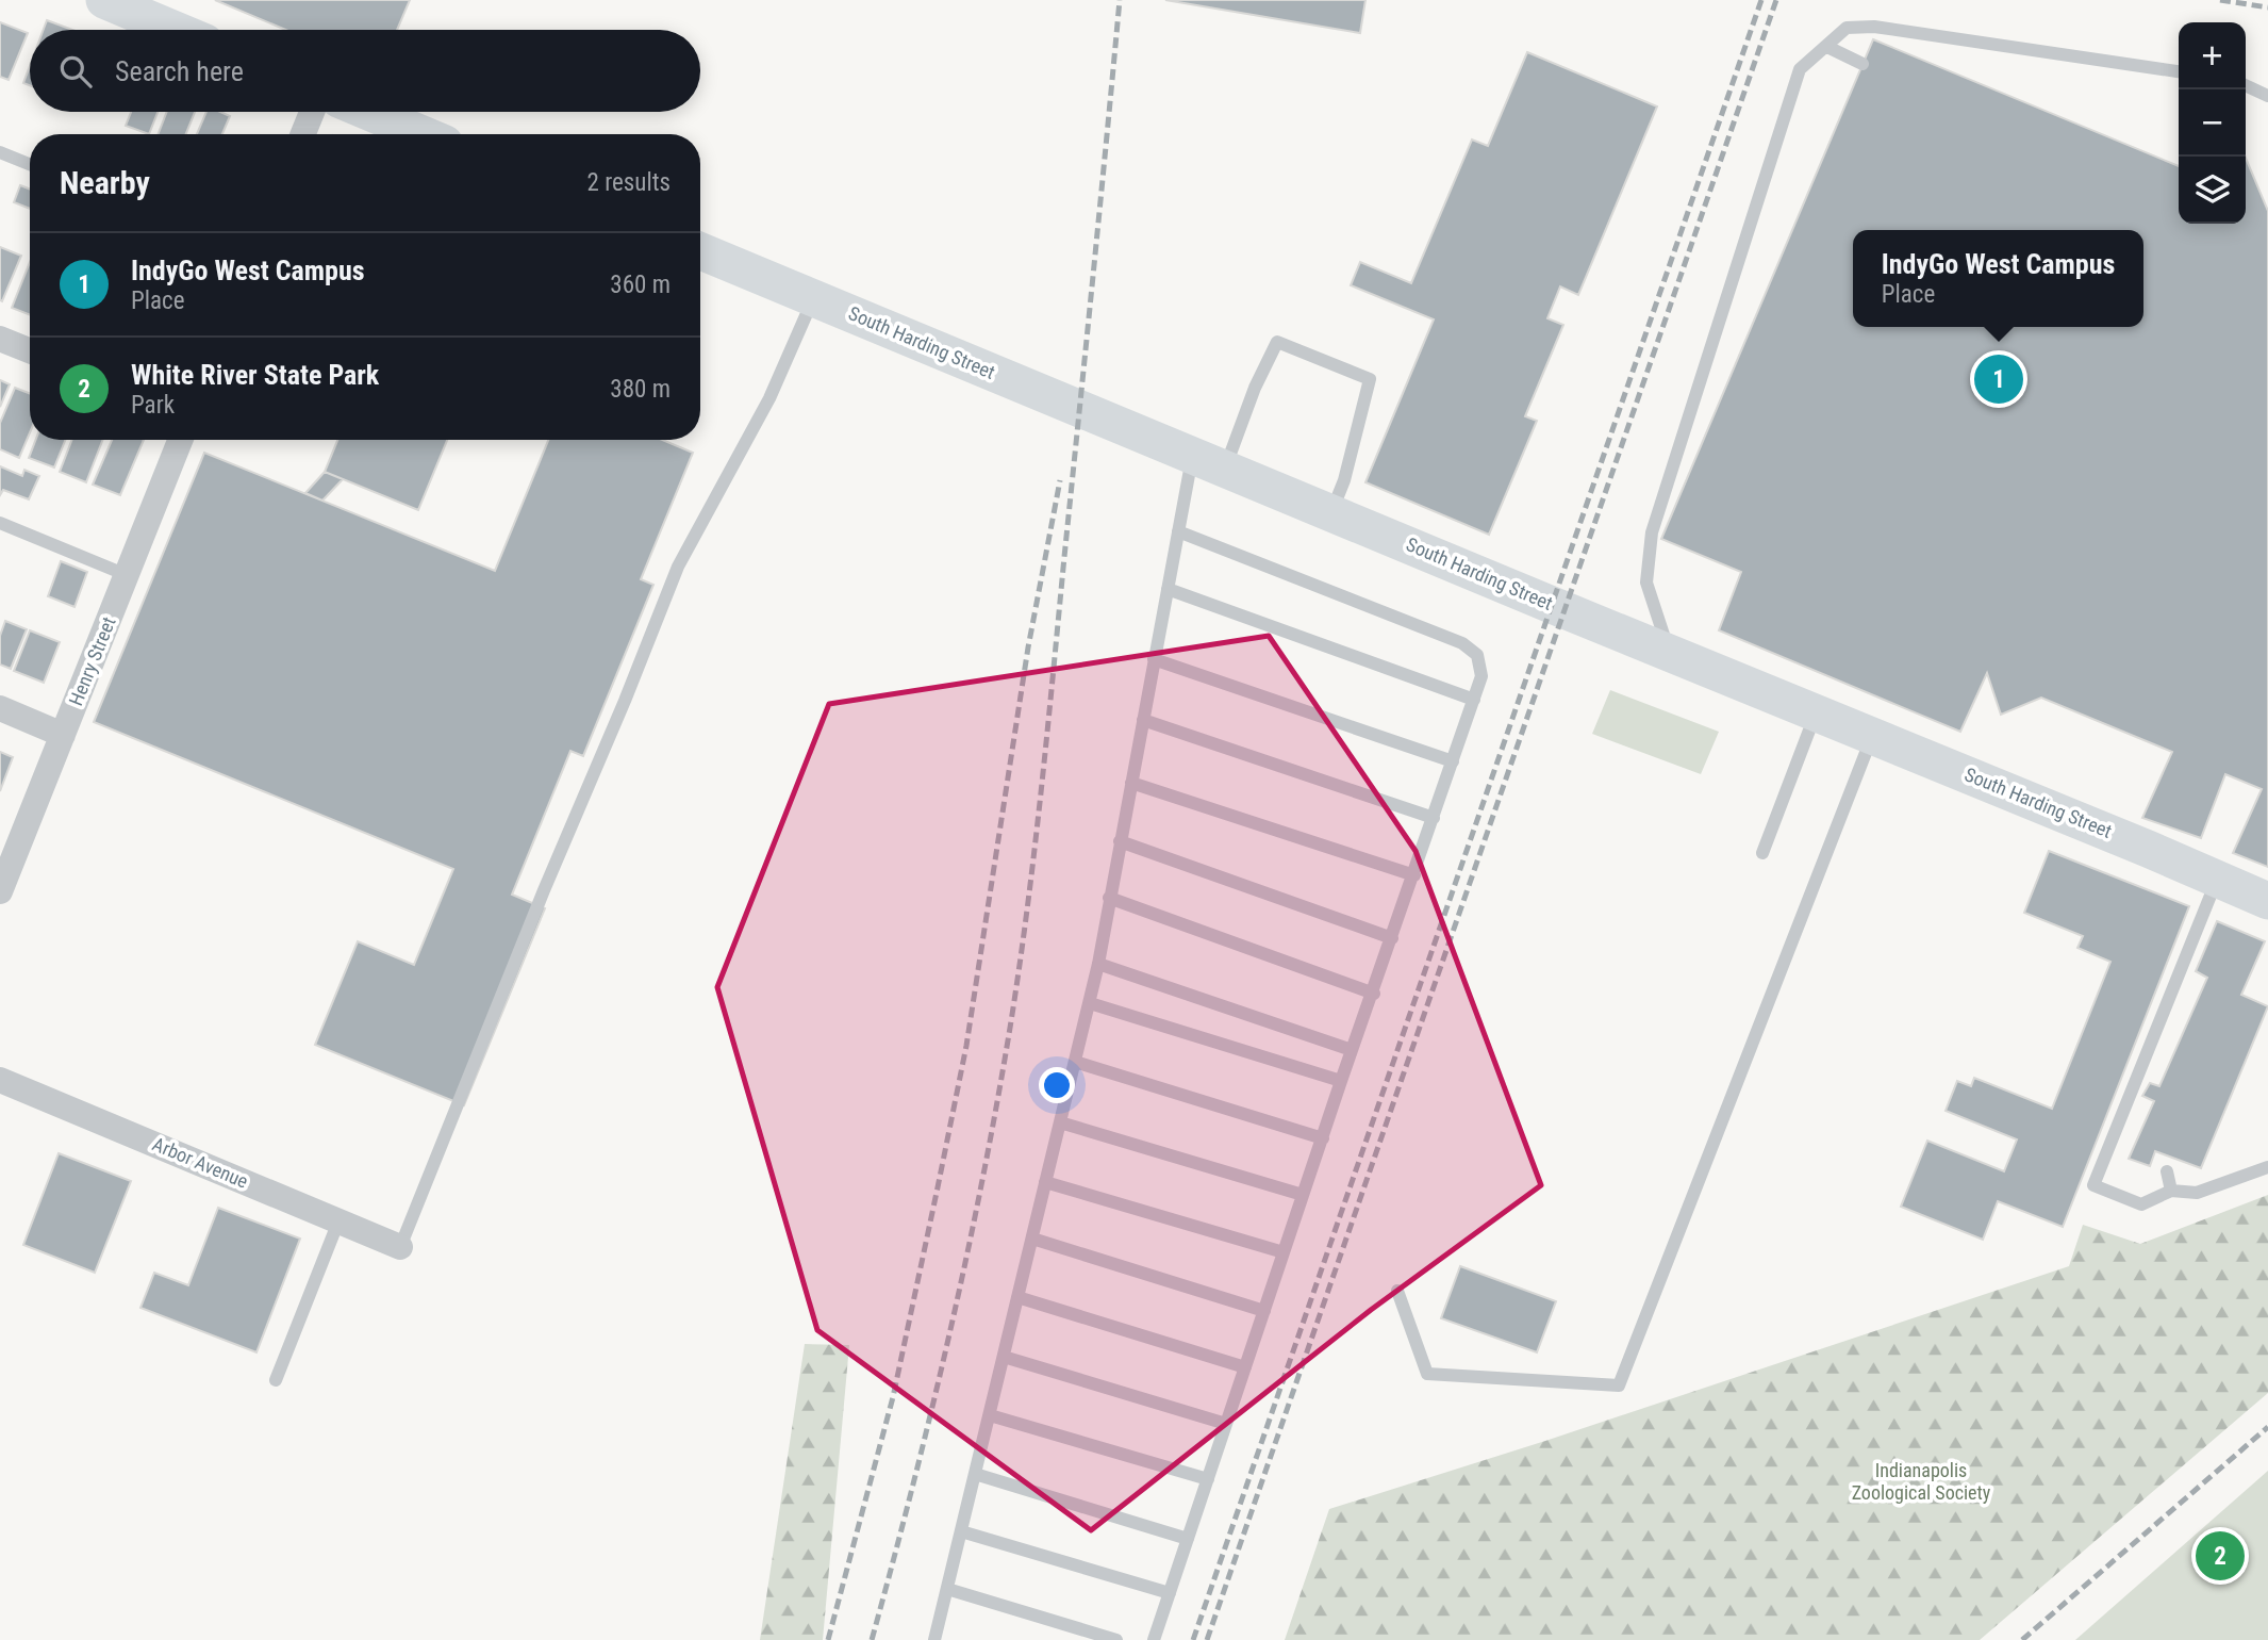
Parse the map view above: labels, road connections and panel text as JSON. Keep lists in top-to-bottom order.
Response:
{
  "streets": {
    "street": ["South Harding Street", "Henry Street", "Arbor Avenue"]
  },
  "parks": ["Indianapolis Zoological Society"],
  "page": {
    "map_buttons": ["+", "−"],
    "search": "Search here",
    "heading": ["Nearby", "2 results"],
    "popup": ["IndyGo West Campus", "Place"],
    "list": [
      {
        "mark": "1",
        "name": "IndyGo West Campus",
        "note": "Place",
        "value": "360 m"
      },
      {
        "mark": "2",
        "name": "White River State Park",
        "note": "Park",
        "value": "380 m"
      }
    ],
    "pins": ["1", "2"]
  }
}
